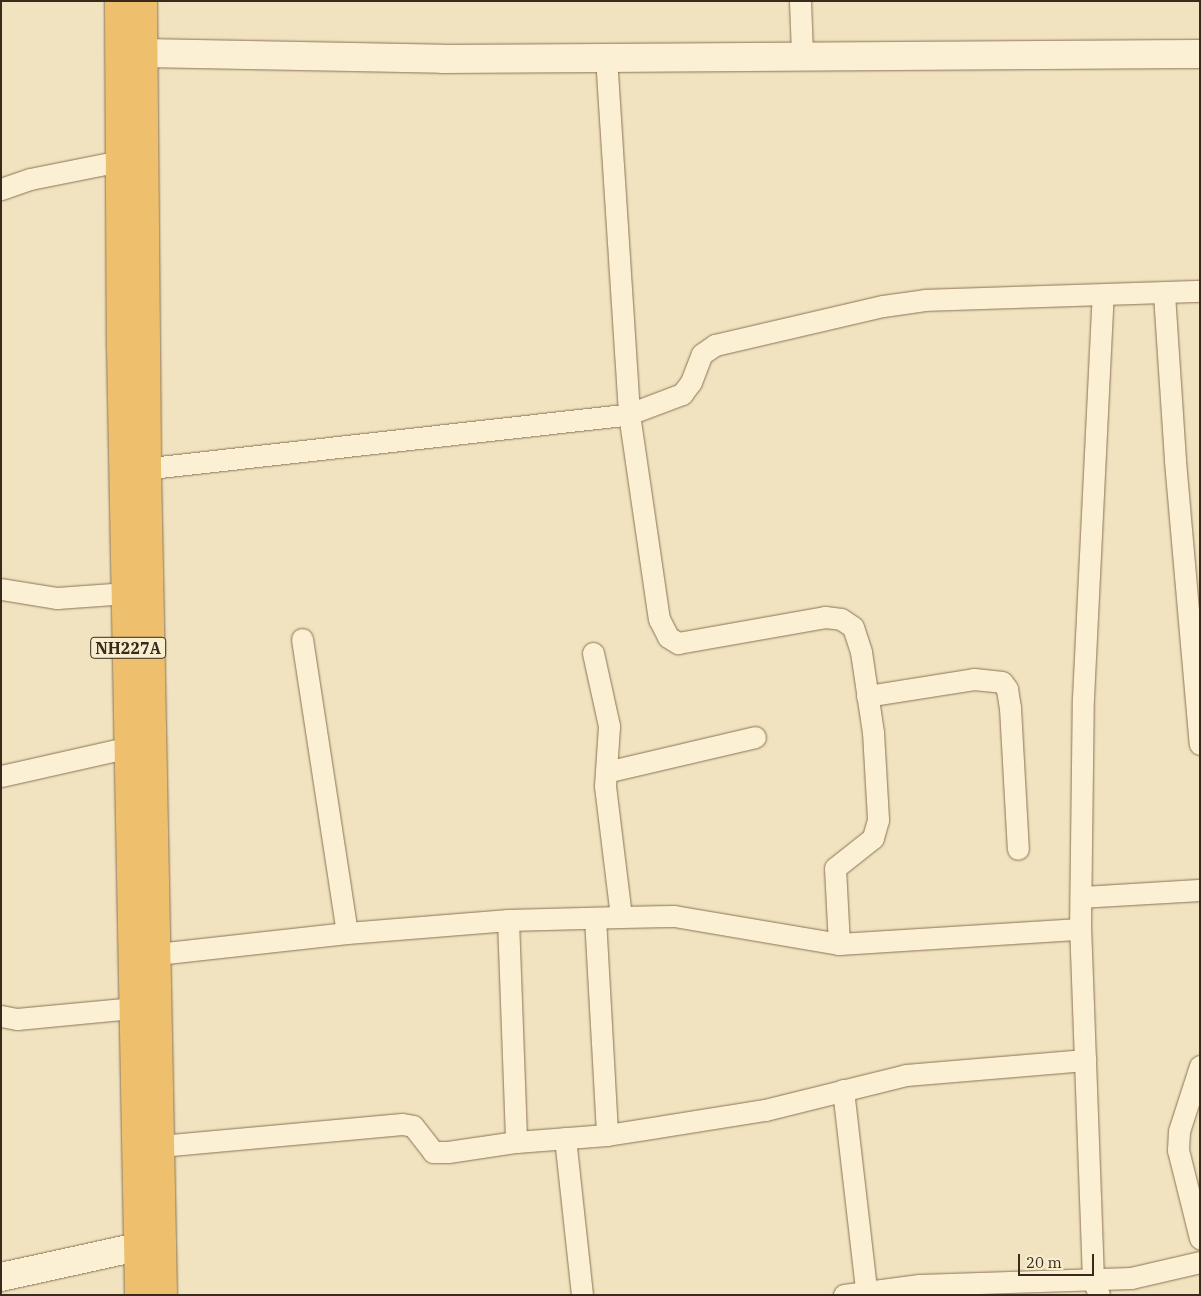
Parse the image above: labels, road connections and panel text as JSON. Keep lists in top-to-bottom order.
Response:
{
  "streets": {
    "highway": ["NH227A"]
  },
  "scale_bar": "20 m"
}
